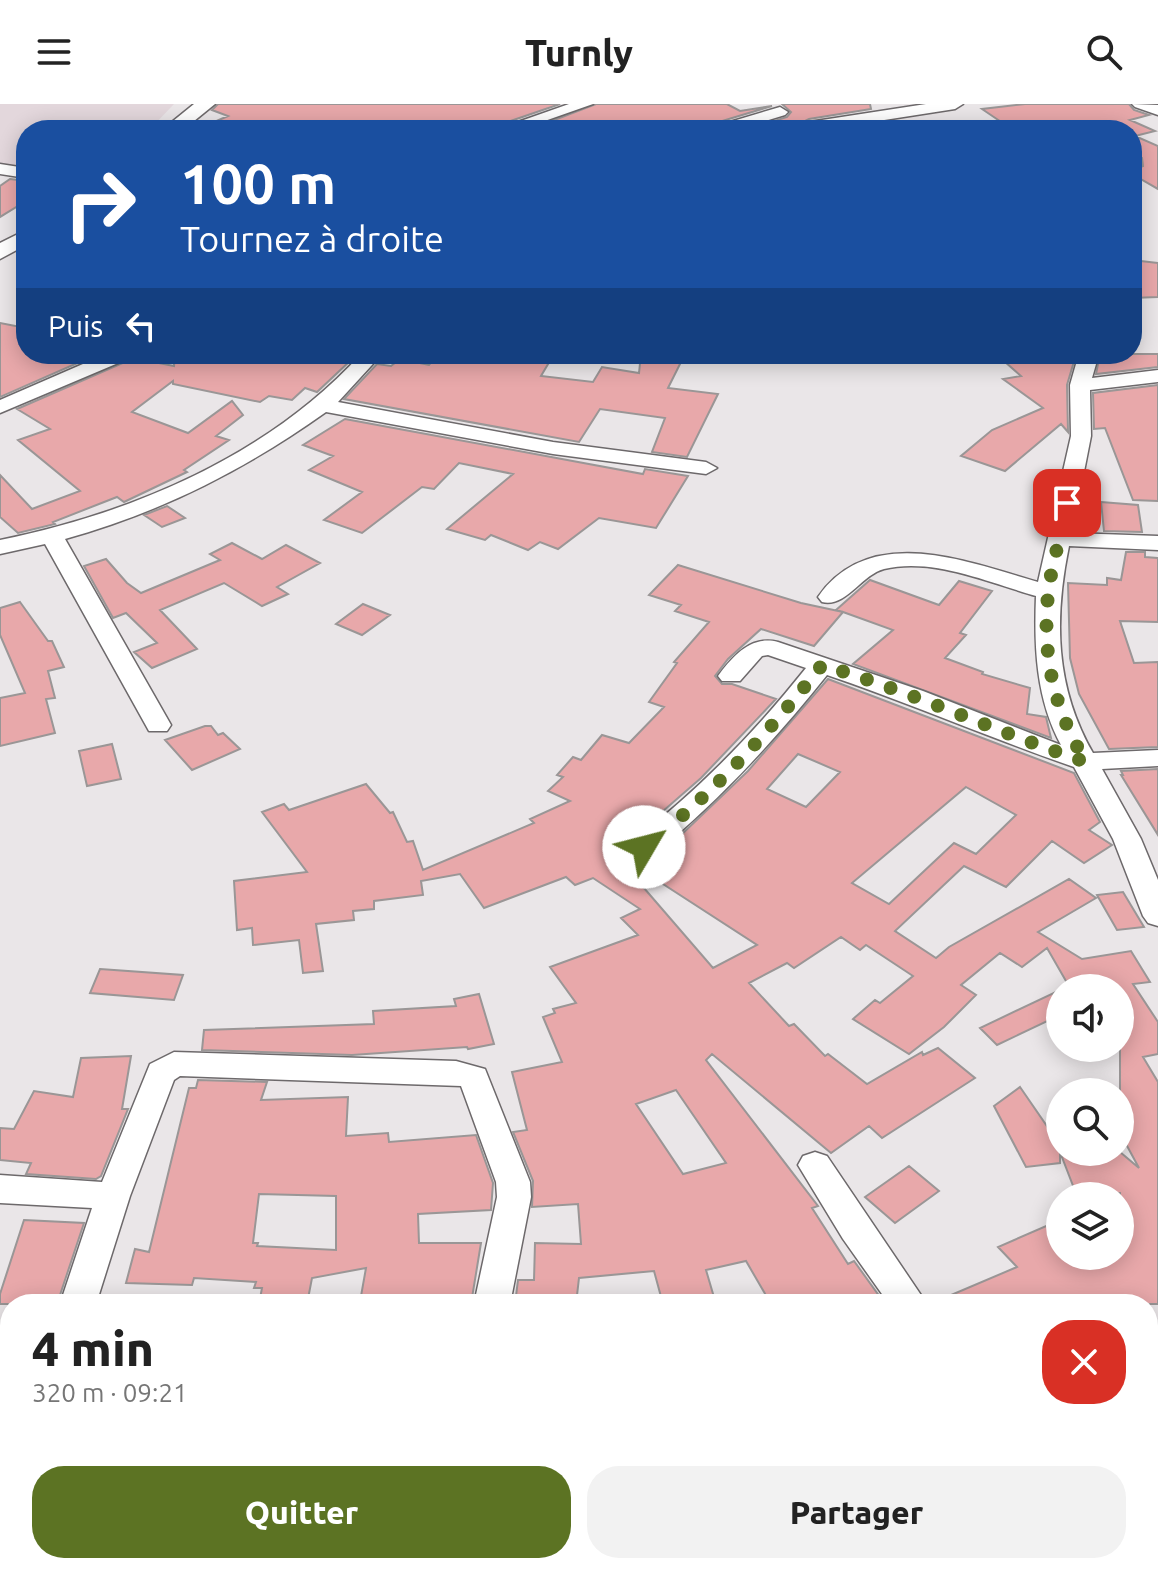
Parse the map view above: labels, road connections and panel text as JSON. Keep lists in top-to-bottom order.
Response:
{
  "page": {
    "header": "Turnly",
    "turn": ["100 m", "Tournez à droite"],
    "then": "Puis",
    "heading": ["4 min", "320 m · 09:21"],
    "buttons": ["Quitter", "Partager"]
  }
}
